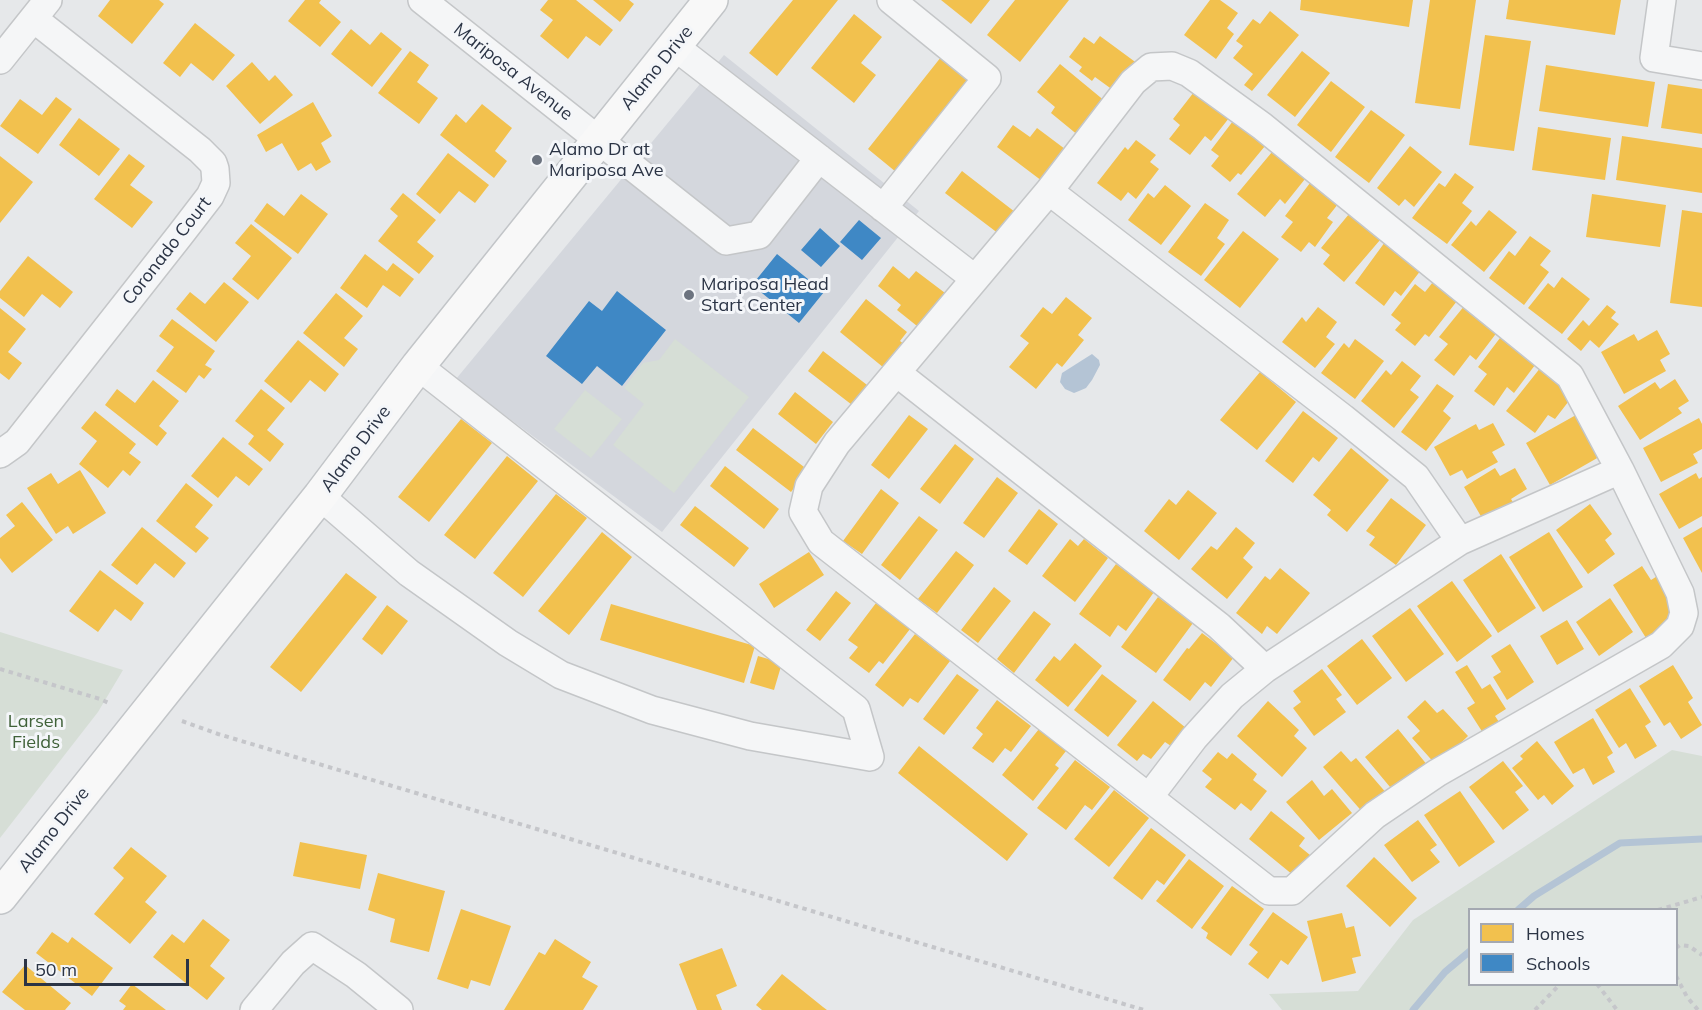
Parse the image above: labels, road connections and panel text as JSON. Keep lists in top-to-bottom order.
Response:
{
  "streets": {
    "main road": ["Alamo Drive"],
    "street": ["Mariposa Avenue", "Coronado Court"]
  },
  "crossings": [
    ["Alamo Drive", "Mariposa Avenue"]
  ],
  "parks": ["Larsen Fields"],
  "places": ["Alamo Dr at Mariposa Ave", "Mariposa Head Start Center"],
  "legend": ["Homes", "Schools"],
  "scale_bar": "50 m"
}
